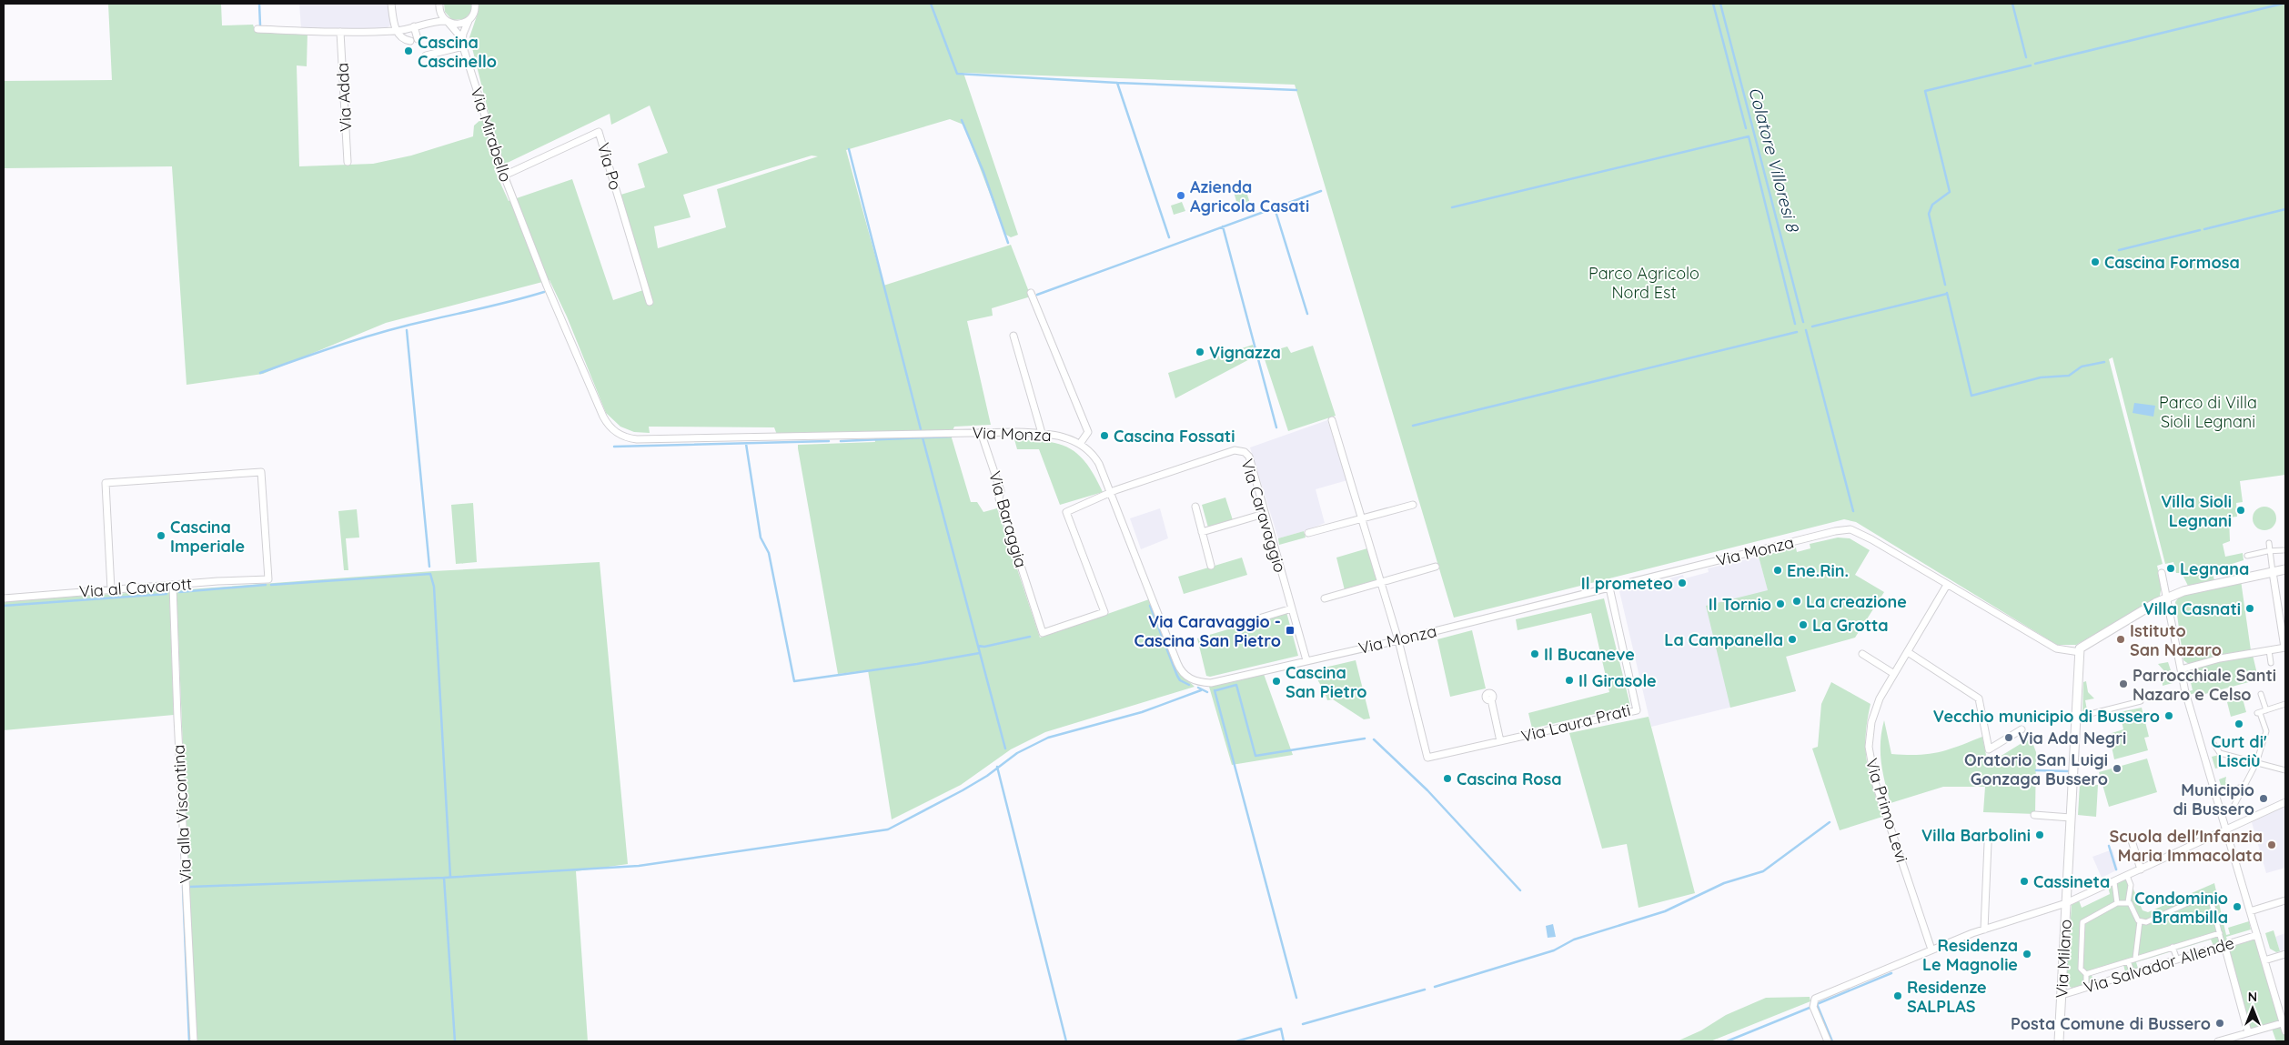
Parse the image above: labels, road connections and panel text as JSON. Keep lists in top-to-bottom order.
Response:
{
  "streets": {
    "street": [
      "Via Adda",
      "Via Mirabello",
      "Via Po",
      "Via Monza",
      "Via Caravaggio",
      "Via Baraggia",
      "Via al Cavarott",
      "Via Laura Prati",
      "Via Primo Levi",
      "Via alla Viscontina",
      "Via Milano",
      "Via Salvador Allende"
    ]
  },
  "crossings": [
    ["Via Mirabello", "Via Po"],
    ["Via Mirabello", "Via Monza"],
    ["Via Monza", "Via Caravaggio"],
    ["Via Monza", "Via Baraggia"],
    ["Via Monza", "Via Laura Prati"],
    ["Via Monza", "Via Primo Levi"],
    ["Via Monza", "Via Milano"],
    ["Via Caravaggio", "Via Baraggia"],
    ["Via al Cavarott", "Via alla Viscontina"],
    ["Via Milano", "Via Salvador Allende"]
  ],
  "water": ["Colatore Villoresi 8"],
  "parks": ["Parco Agricolo Nord Est", "Parco di Villa Sioli Legnani"],
  "places": {
    "other": [
      "Cascina Cascinello",
      "Azienda Agricola Casati",
      "Cascina Formosa",
      "Vignazza",
      "Cascina Fossati",
      "Villa Sioli Legnani",
      "Cascina Imperiale",
      "Legnana",
      "Ene.Rin.",
      "Il prometeo",
      "La creazione",
      "Il Tornio",
      "Villa Casnati",
      "La Grotta",
      "La Campanella",
      "Istituto San Nazaro",
      "Il Bucaneve",
      "Il Girasole",
      "Cascina San Pietro",
      "Parrocchiale Santi Nazaro e Celso",
      "Vecchio municipio di Bussero",
      "Curt di' Lisciù",
      "Via Ada Negri",
      "Oratorio San Luigi Gonzaga Bussero",
      "Cascina Rosa",
      "Municipio di Bussero",
      "Villa Barbolini",
      "Scuola dell'Infanzia Maria Immacolata",
      "Cassineta",
      "Condominio Brambilla",
      "Residenza Le Magnolie",
      "Residenze SALPLAS",
      "Posta Comune di Bussero"
    ],
    "transit": ["Via Caravaggio - Cascina San Pietro"]
  },
  "north": "top"
}
